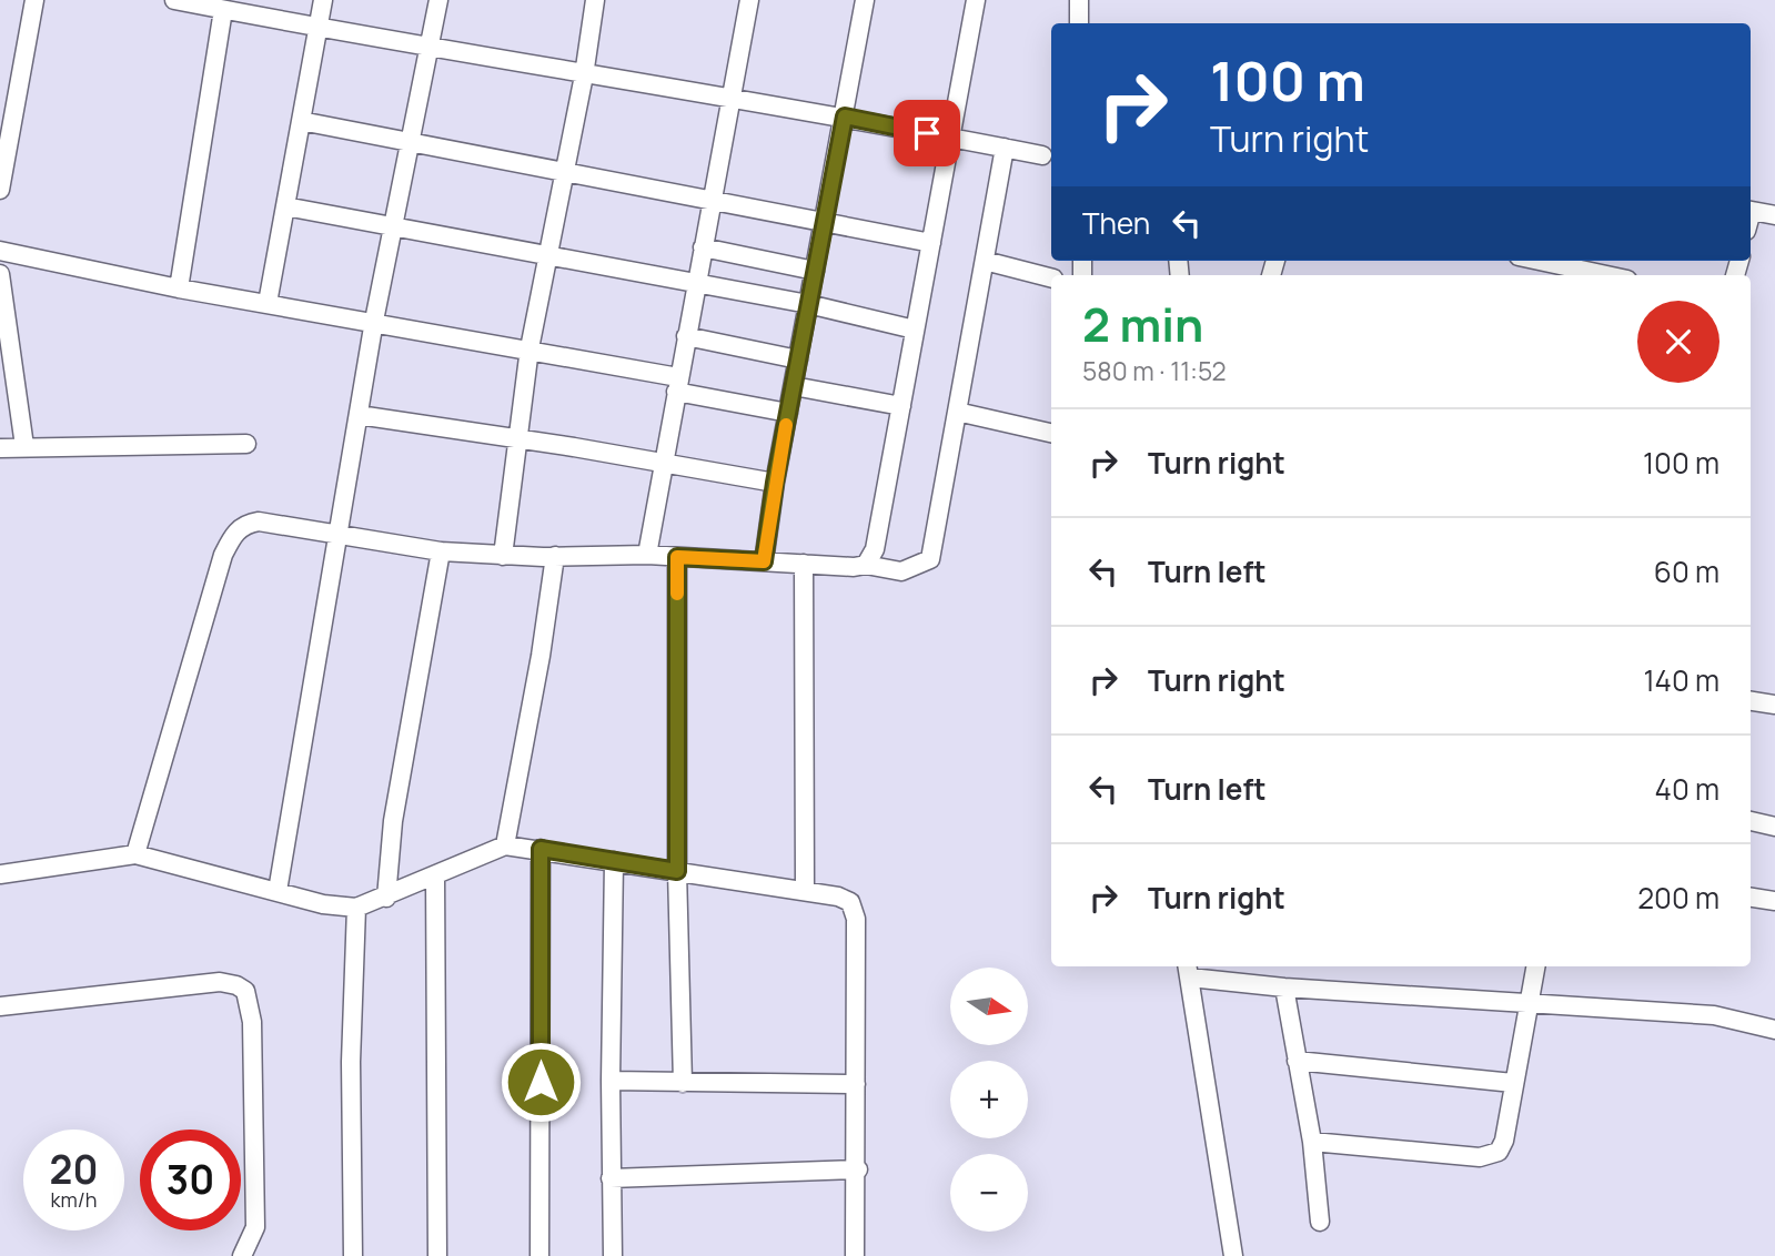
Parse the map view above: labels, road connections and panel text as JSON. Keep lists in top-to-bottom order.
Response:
{
  "north": "right",
  "page": {
    "turn": ["100 m", "Turn right"],
    "then": "Then",
    "heading": ["2 min", "580 m · 11:52"],
    "list": [
      {
        "name": "Turn right",
        "value": "100 m"
      },
      {
        "name": "Turn left",
        "value": "60 m"
      },
      {
        "name": "Turn right",
        "value": "140 m"
      },
      {
        "name": "Turn left",
        "value": "40 m"
      },
      {
        "name": "Turn right",
        "value": "200 m"
      }
    ],
    "map_buttons": ["+", "−"],
    "speed": "20 km/h",
    "limit": "30"
  }
}
